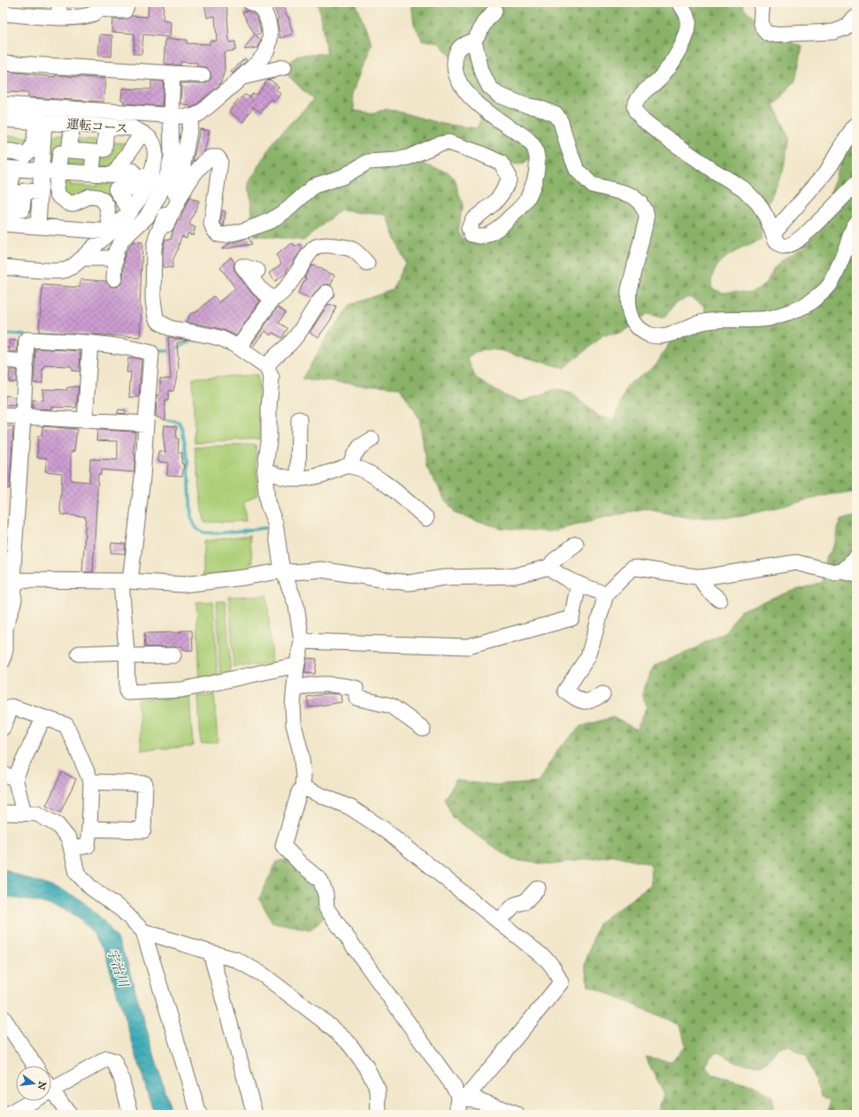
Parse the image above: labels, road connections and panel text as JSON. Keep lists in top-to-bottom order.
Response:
{
  "streets": {
    "street": ["運転コース"]
  },
  "water": ["宇治川"],
  "north": "right"
}
